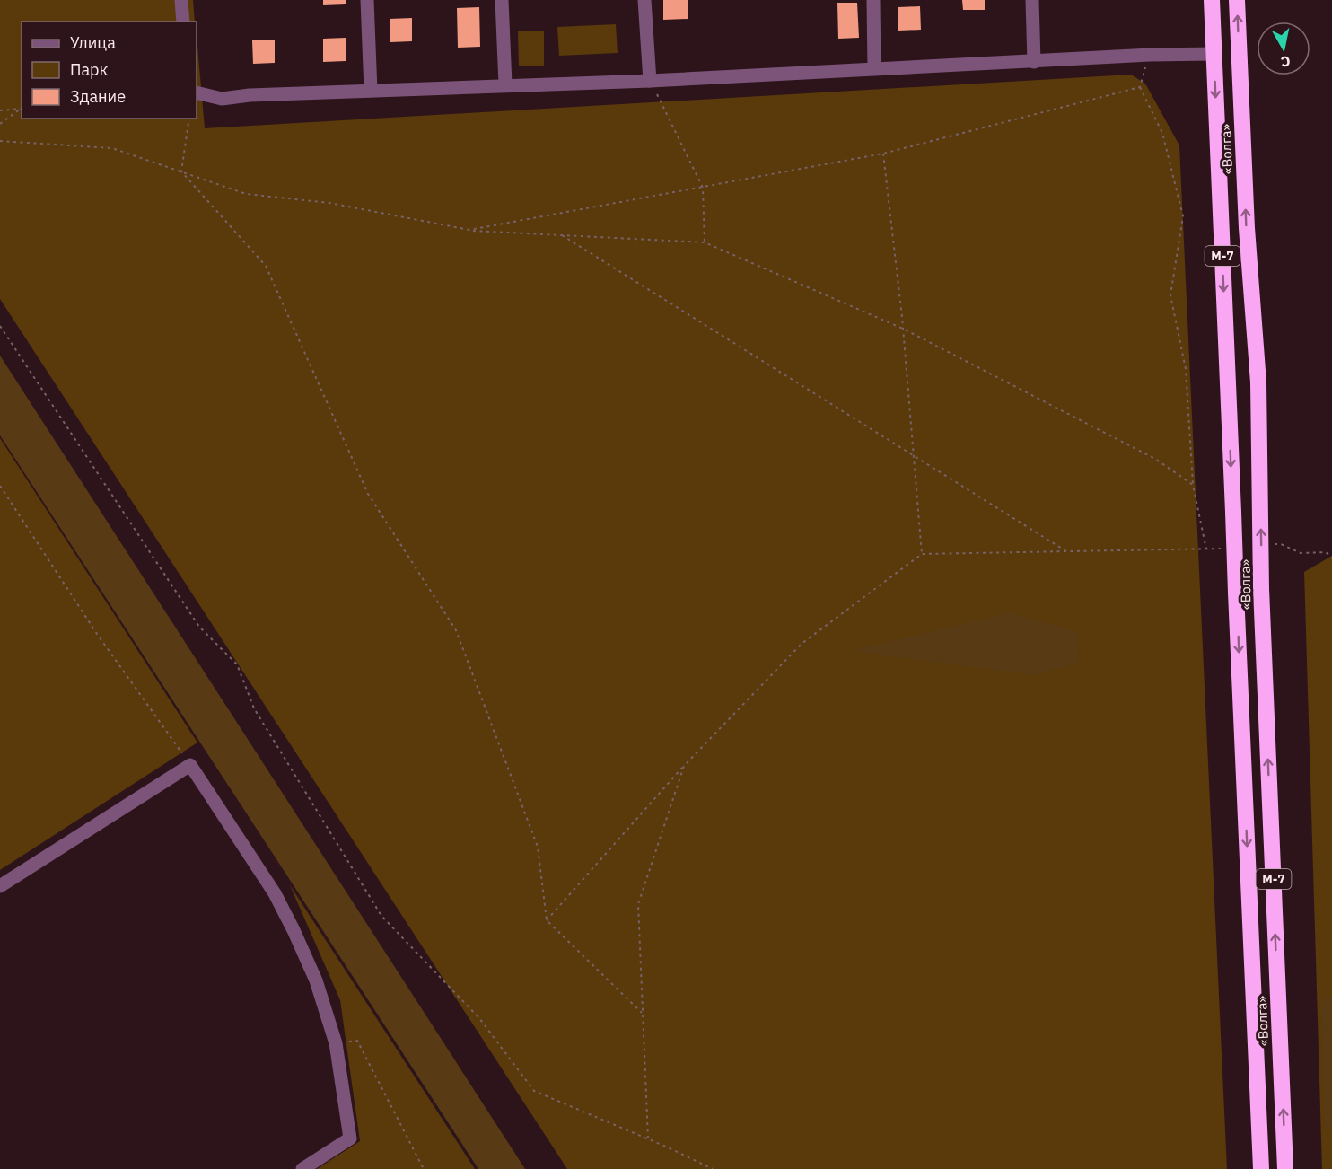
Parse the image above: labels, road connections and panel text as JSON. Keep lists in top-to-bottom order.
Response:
{
  "streets": {
    "highway": ["«Волга»", "М-7"]
  },
  "legend": ["Улица", "Парк", "Здание"],
  "north": "bottom"
}
